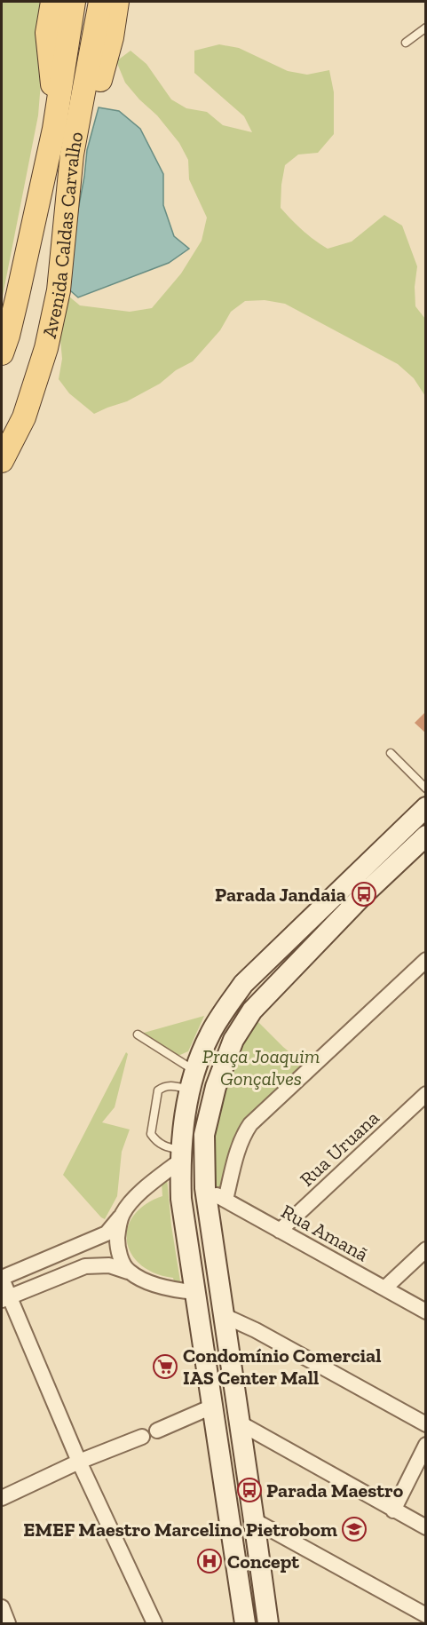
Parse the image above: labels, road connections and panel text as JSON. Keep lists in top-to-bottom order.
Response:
{
  "streets": {
    "main road": ["Avenida Caldas Carvalho"],
    "street": ["Rua Uruana", "Rua Amanã"]
  },
  "crossings": [
    ["Rua Uruana", "Rua Amanã"]
  ],
  "parks": ["Praça Joaquim Gonçalves"],
  "places": {
    "bus stop": ["Parada Jandaia", "Parada Maestro"],
    "supermarket": ["Condomínio Comercial IAS Center Mall"],
    "school or university": ["EMEF Maestro Marcelino Pietrobom"],
    "hospital": ["Concept"]
  }
}
